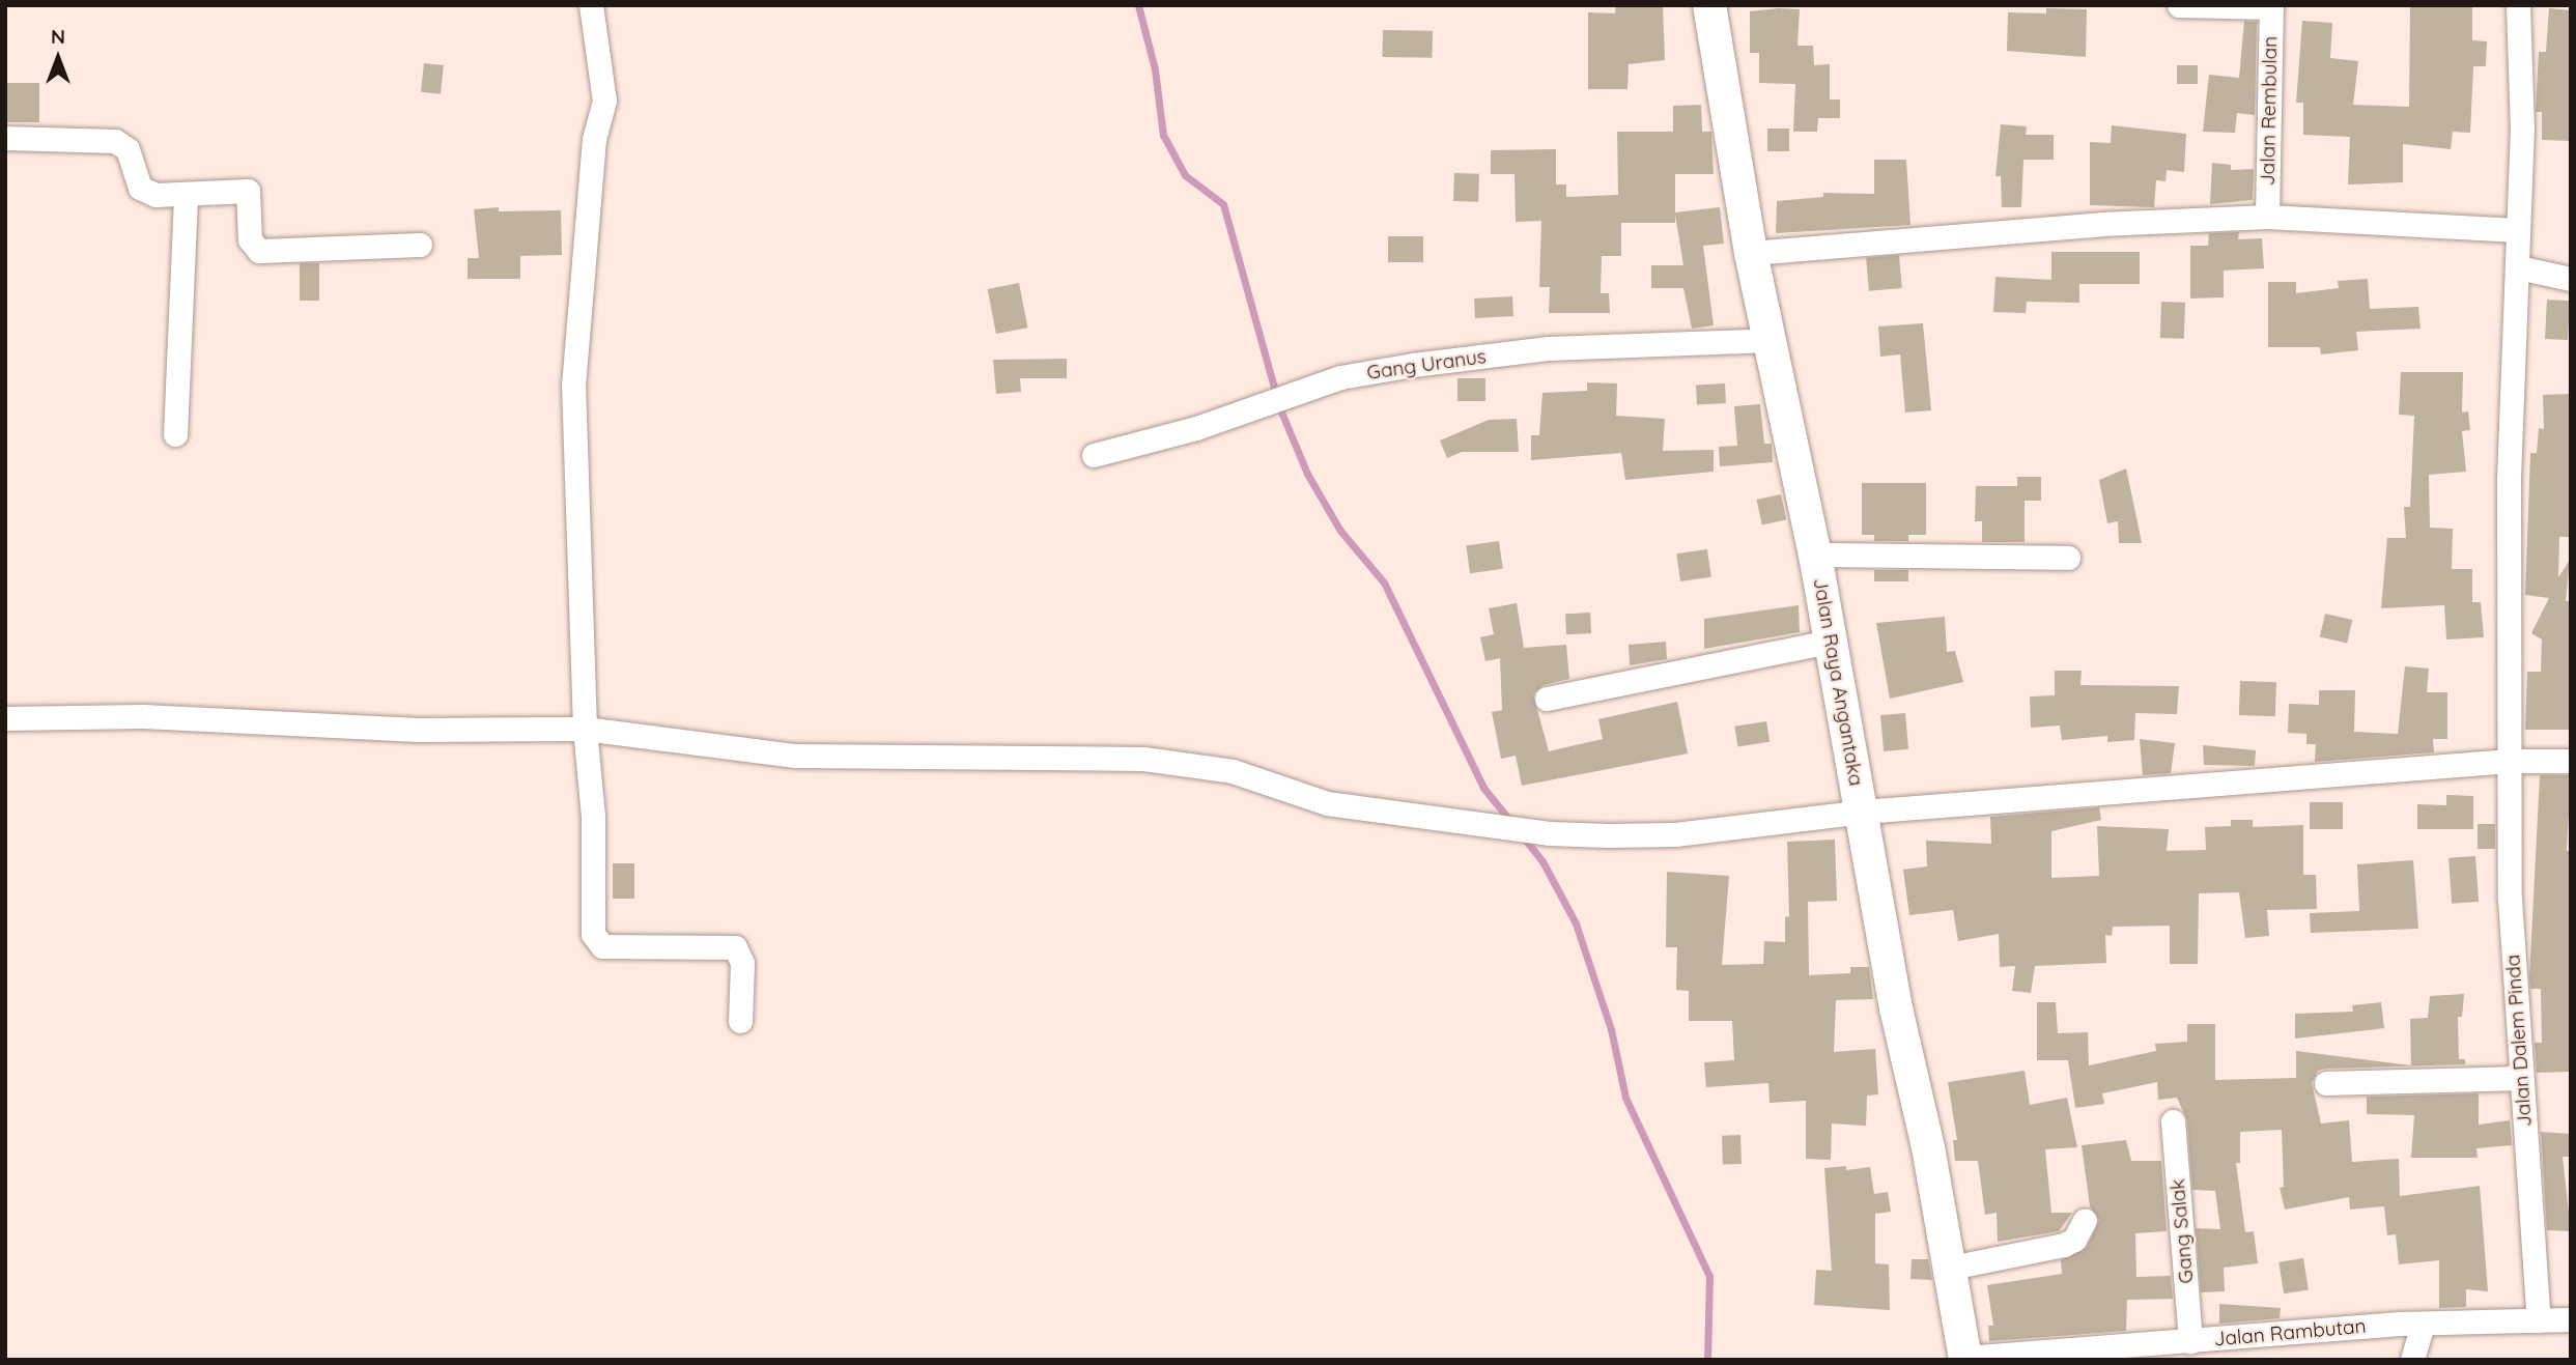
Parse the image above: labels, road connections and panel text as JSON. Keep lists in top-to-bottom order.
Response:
{
  "streets": {
    "main road": ["Jalan Raya Angantaka"],
    "street": [
      "Jalan Rembulan",
      "Gang Uranus",
      "Jalan Dalem Pinda",
      "Gang Salak",
      "Jalan Rambutan"
    ]
  },
  "crossings": [
    ["Gang Uranus", "Jalan Raya Angantaka"],
    ["Jalan Raya Angantaka", "Jalan Rambutan"],
    ["Jalan Dalem Pinda", "Jalan Rambutan"],
    ["Gang Salak", "Jalan Rambutan"]
  ],
  "north": "top"
}
